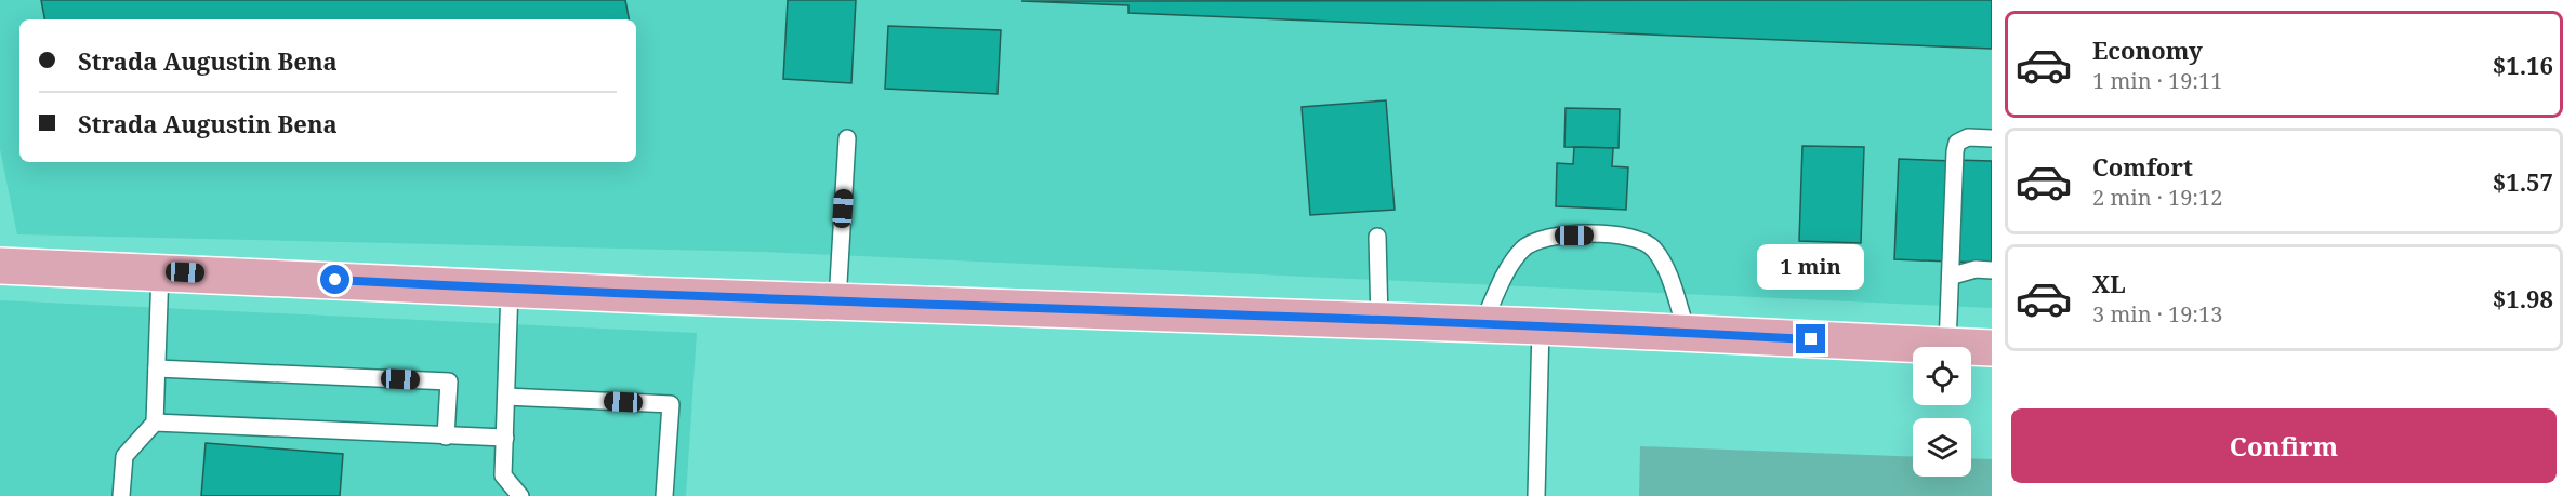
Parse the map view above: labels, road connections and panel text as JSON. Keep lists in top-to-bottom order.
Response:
{
  "page": {
    "list": [
      {
        "name": "Economy",
        "note": "1 min · 19:11",
        "value": "$1.16"
      },
      {
        "name": "Comfort",
        "note": "2 min · 19:12",
        "value": "$1.57"
      },
      {
        "name": "XL",
        "note": "3 min · 19:13",
        "value": "$1.98"
      }
    ],
    "banner": ["Strada Augustin Bena", "Strada Augustin Bena"],
    "bubble": "1 min",
    "buttons": "Confirm"
  }
}
